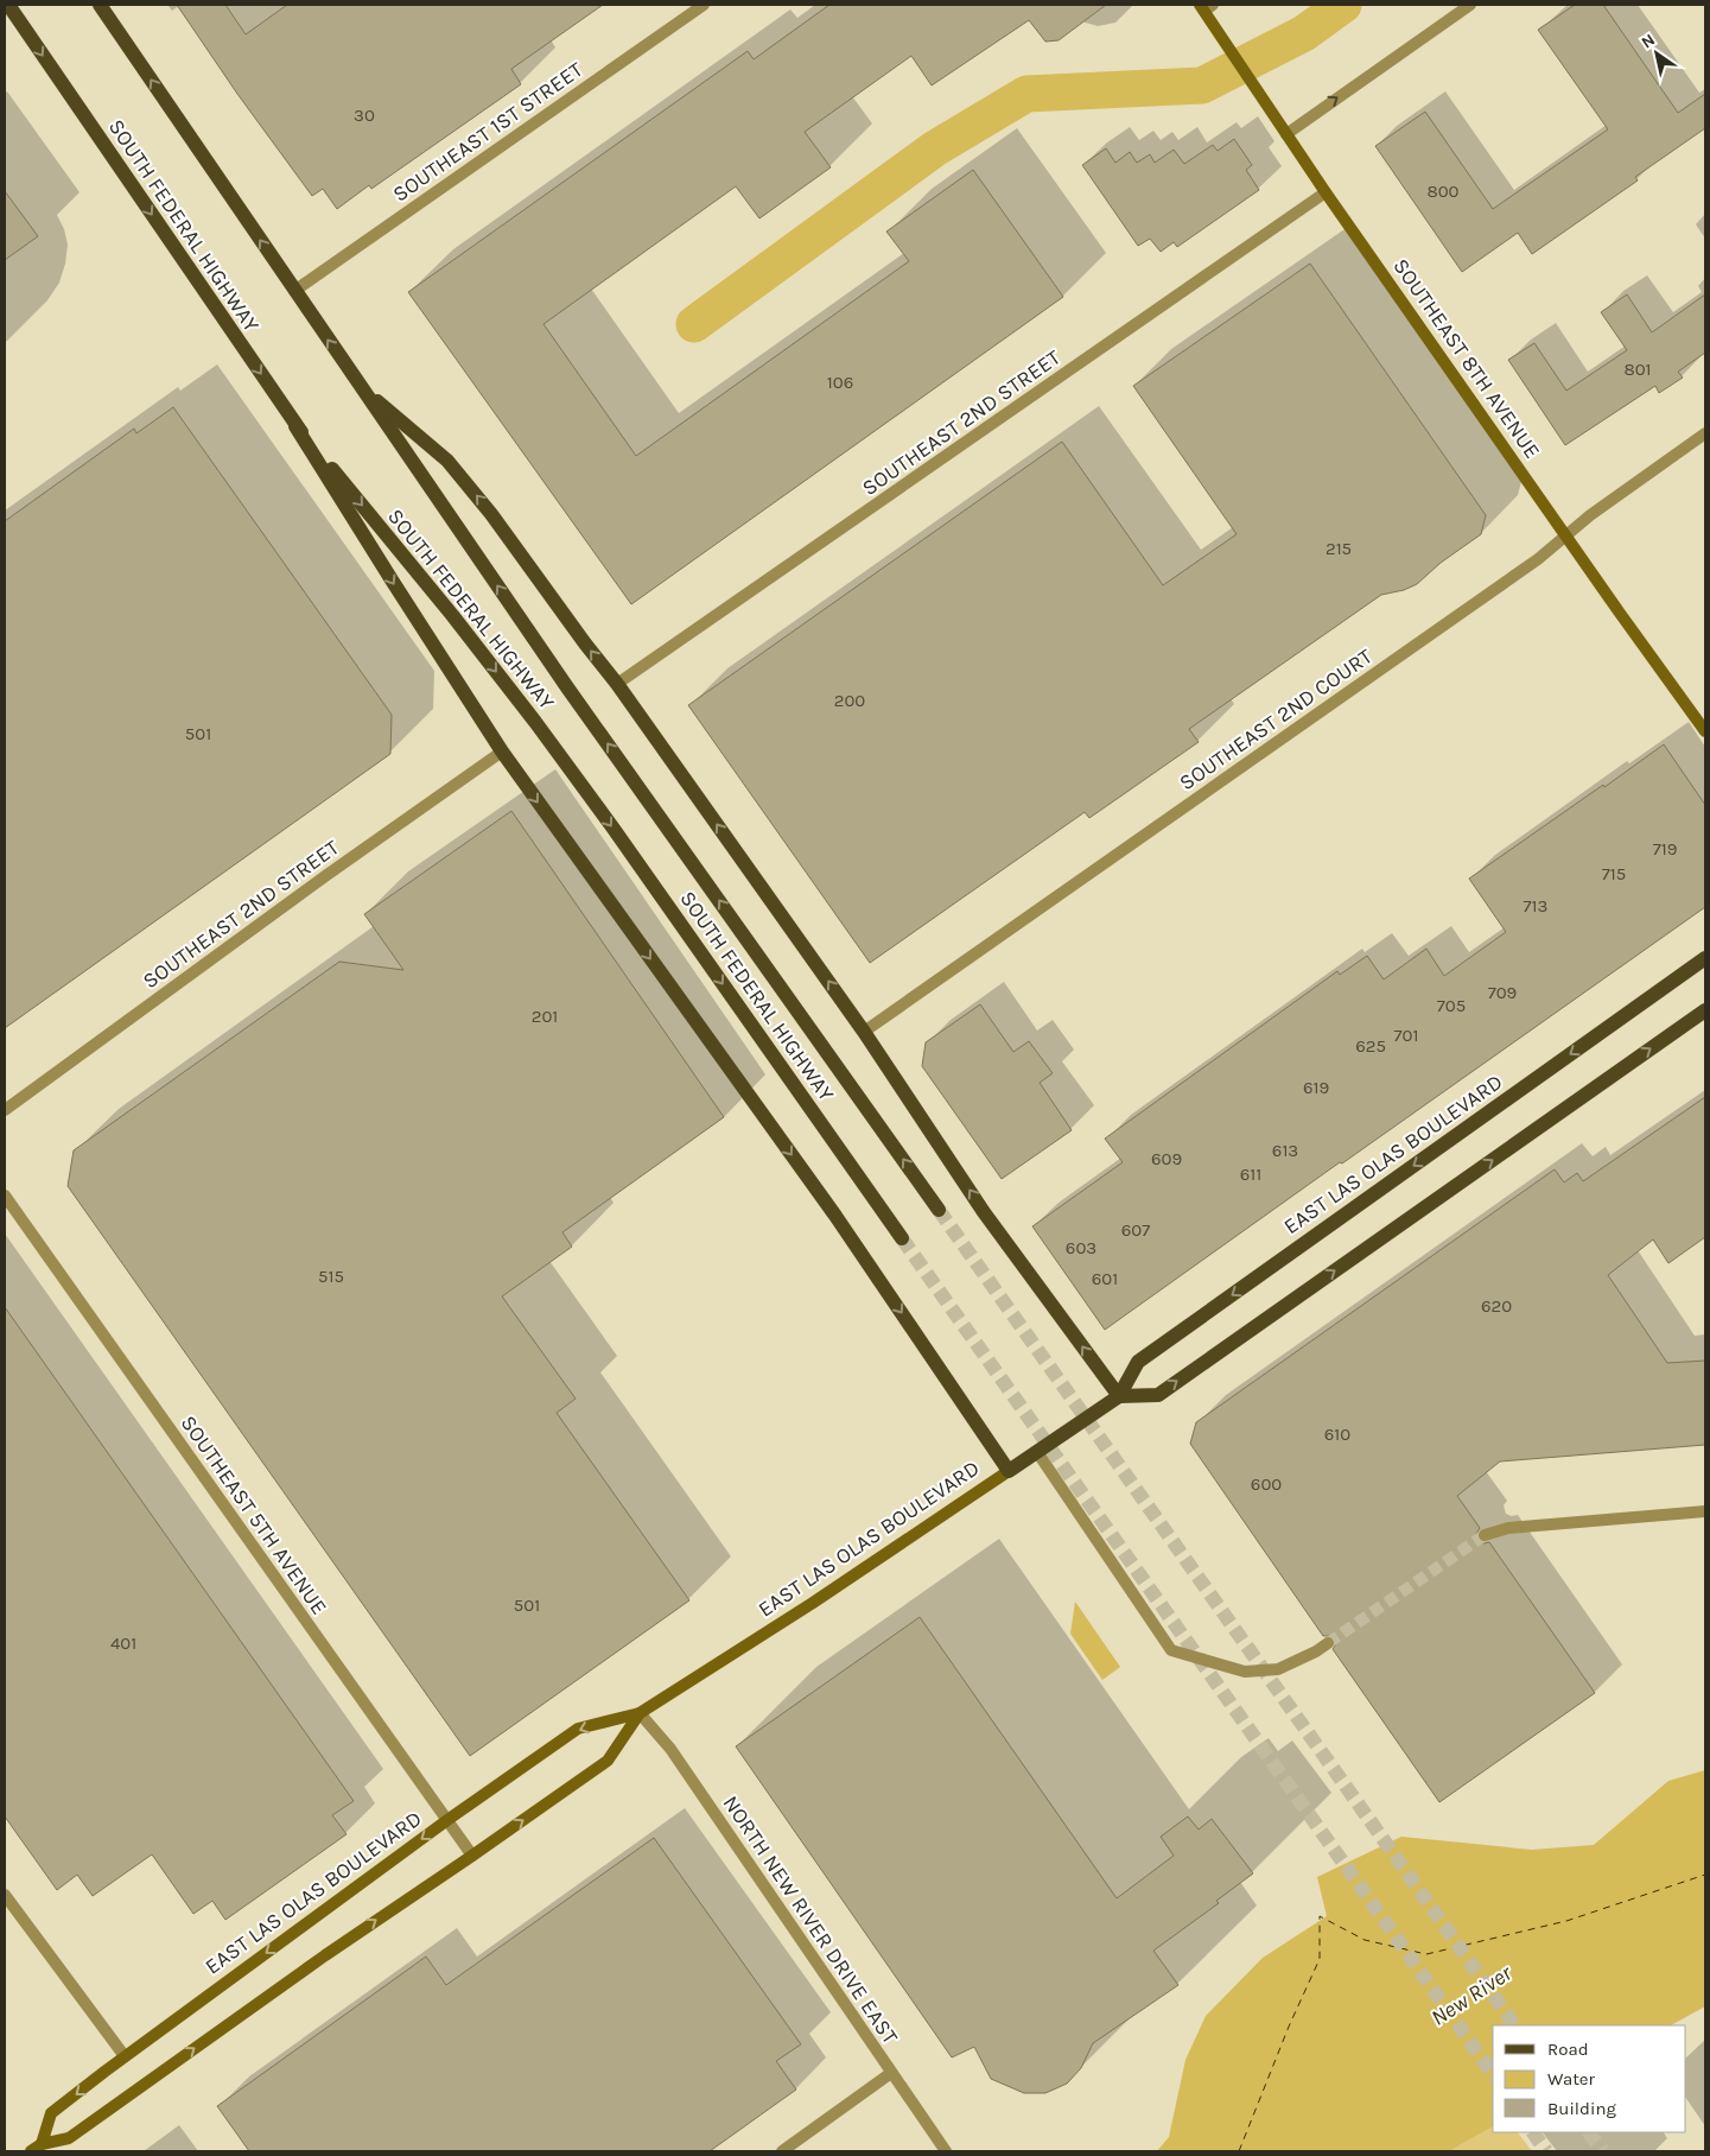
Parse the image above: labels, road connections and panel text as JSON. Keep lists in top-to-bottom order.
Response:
{
  "streets": {
    "main road": ["SOUTH FEDERAL HIGHWAY", "SOUTHEAST 8TH AVENUE", "EAST LAS OLAS BOULEVARD"],
    "street": [
      "SOUTHEAST 1ST STREET",
      "SOUTHEAST 2ND STREET",
      "SOUTHEAST 2ND COURT",
      "SOUTHEAST 5TH AVENUE",
      "NORTH NEW RIVER DRIVE EAST"
    ]
  },
  "crossings": [
    ["SOUTHEAST 1ST STREET", "SOUTH FEDERAL HIGHWAY"],
    ["SOUTHEAST 8TH AVENUE", "SOUTHEAST 2ND STREET"],
    ["SOUTHEAST 8TH AVENUE", "SOUTHEAST 2ND COURT"],
    ["EAST LAS OLAS BOULEVARD", "SOUTHEAST 5TH AVENUE"],
    ["EAST LAS OLAS BOULEVARD", "NORTH NEW RIVER DRIVE EAST"]
  ],
  "water": ["New River"],
  "house_numbers": [
    "30",
    "800",
    "801",
    "106",
    "215",
    "200",
    "501",
    "719",
    "715",
    "713",
    "709",
    "705",
    "201",
    "701",
    "625",
    "619",
    "613",
    "609",
    "611",
    "607",
    "603",
    "515",
    "601",
    "620",
    "610",
    "600",
    "501",
    "401"
  ],
  "legend": ["Road", "Water", "Building"],
  "north": "top left"
}
